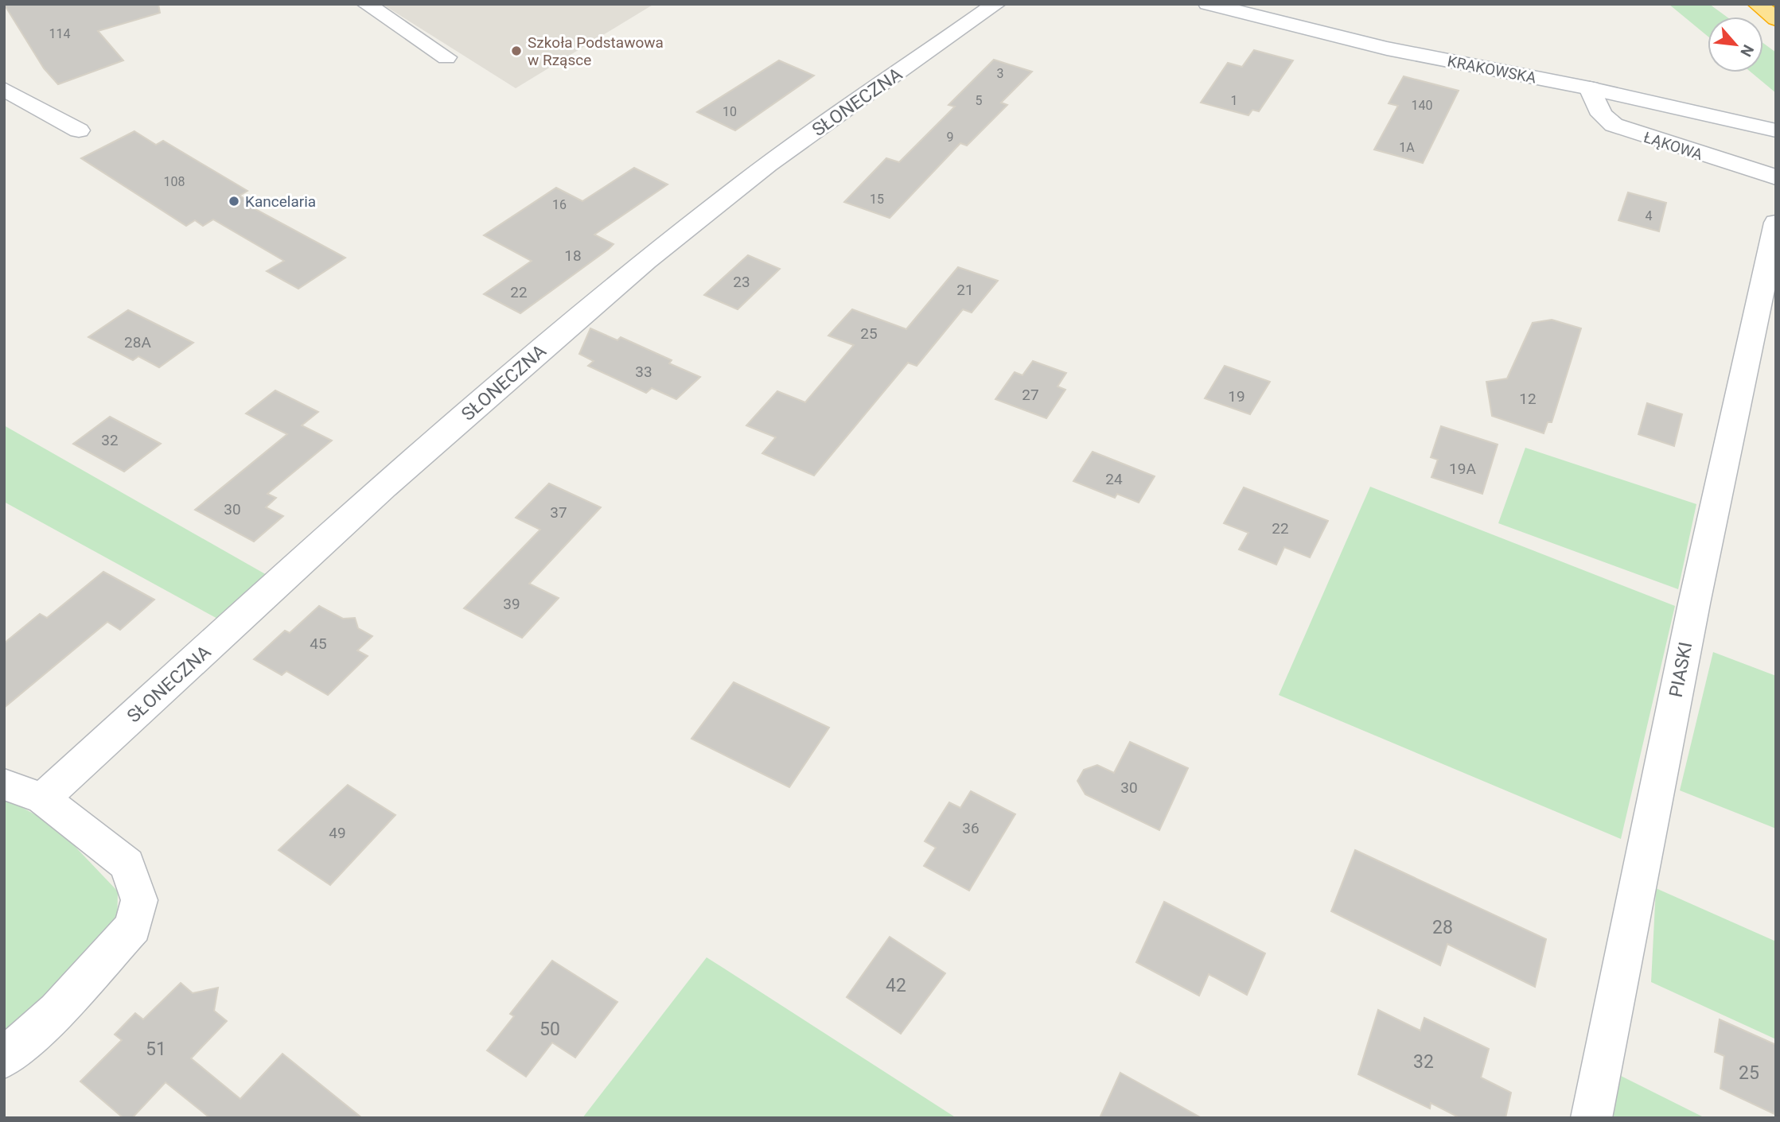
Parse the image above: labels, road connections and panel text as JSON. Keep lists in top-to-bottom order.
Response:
{
  "streets": {
    "street": [
      "KRAKOWSKA",
      "SŁONECZNA",
      "ŁĄKOWA",
      "PIASKI"
    ]
  },
  "crossings": [
    ["KRAKOWSKA", "ŁĄKOWA"]
  ],
  "places": ["Szkoła Podstawowa w Rząsce", "Kancelaria"],
  "house_numbers": [
    "114",
    "3",
    "5",
    "1",
    "140",
    "10",
    "9",
    "1A",
    "108",
    "15",
    "16",
    "4",
    "18",
    "23",
    "21",
    "22",
    "25",
    "28A",
    "33",
    "27",
    "19",
    "12",
    "32",
    "19A",
    "24",
    "30",
    "37",
    "22",
    "39",
    "45",
    "30",
    "36",
    "49",
    "28",
    "42",
    "50",
    "51",
    "32",
    "25"
  ],
  "north": "bottom right"
}
